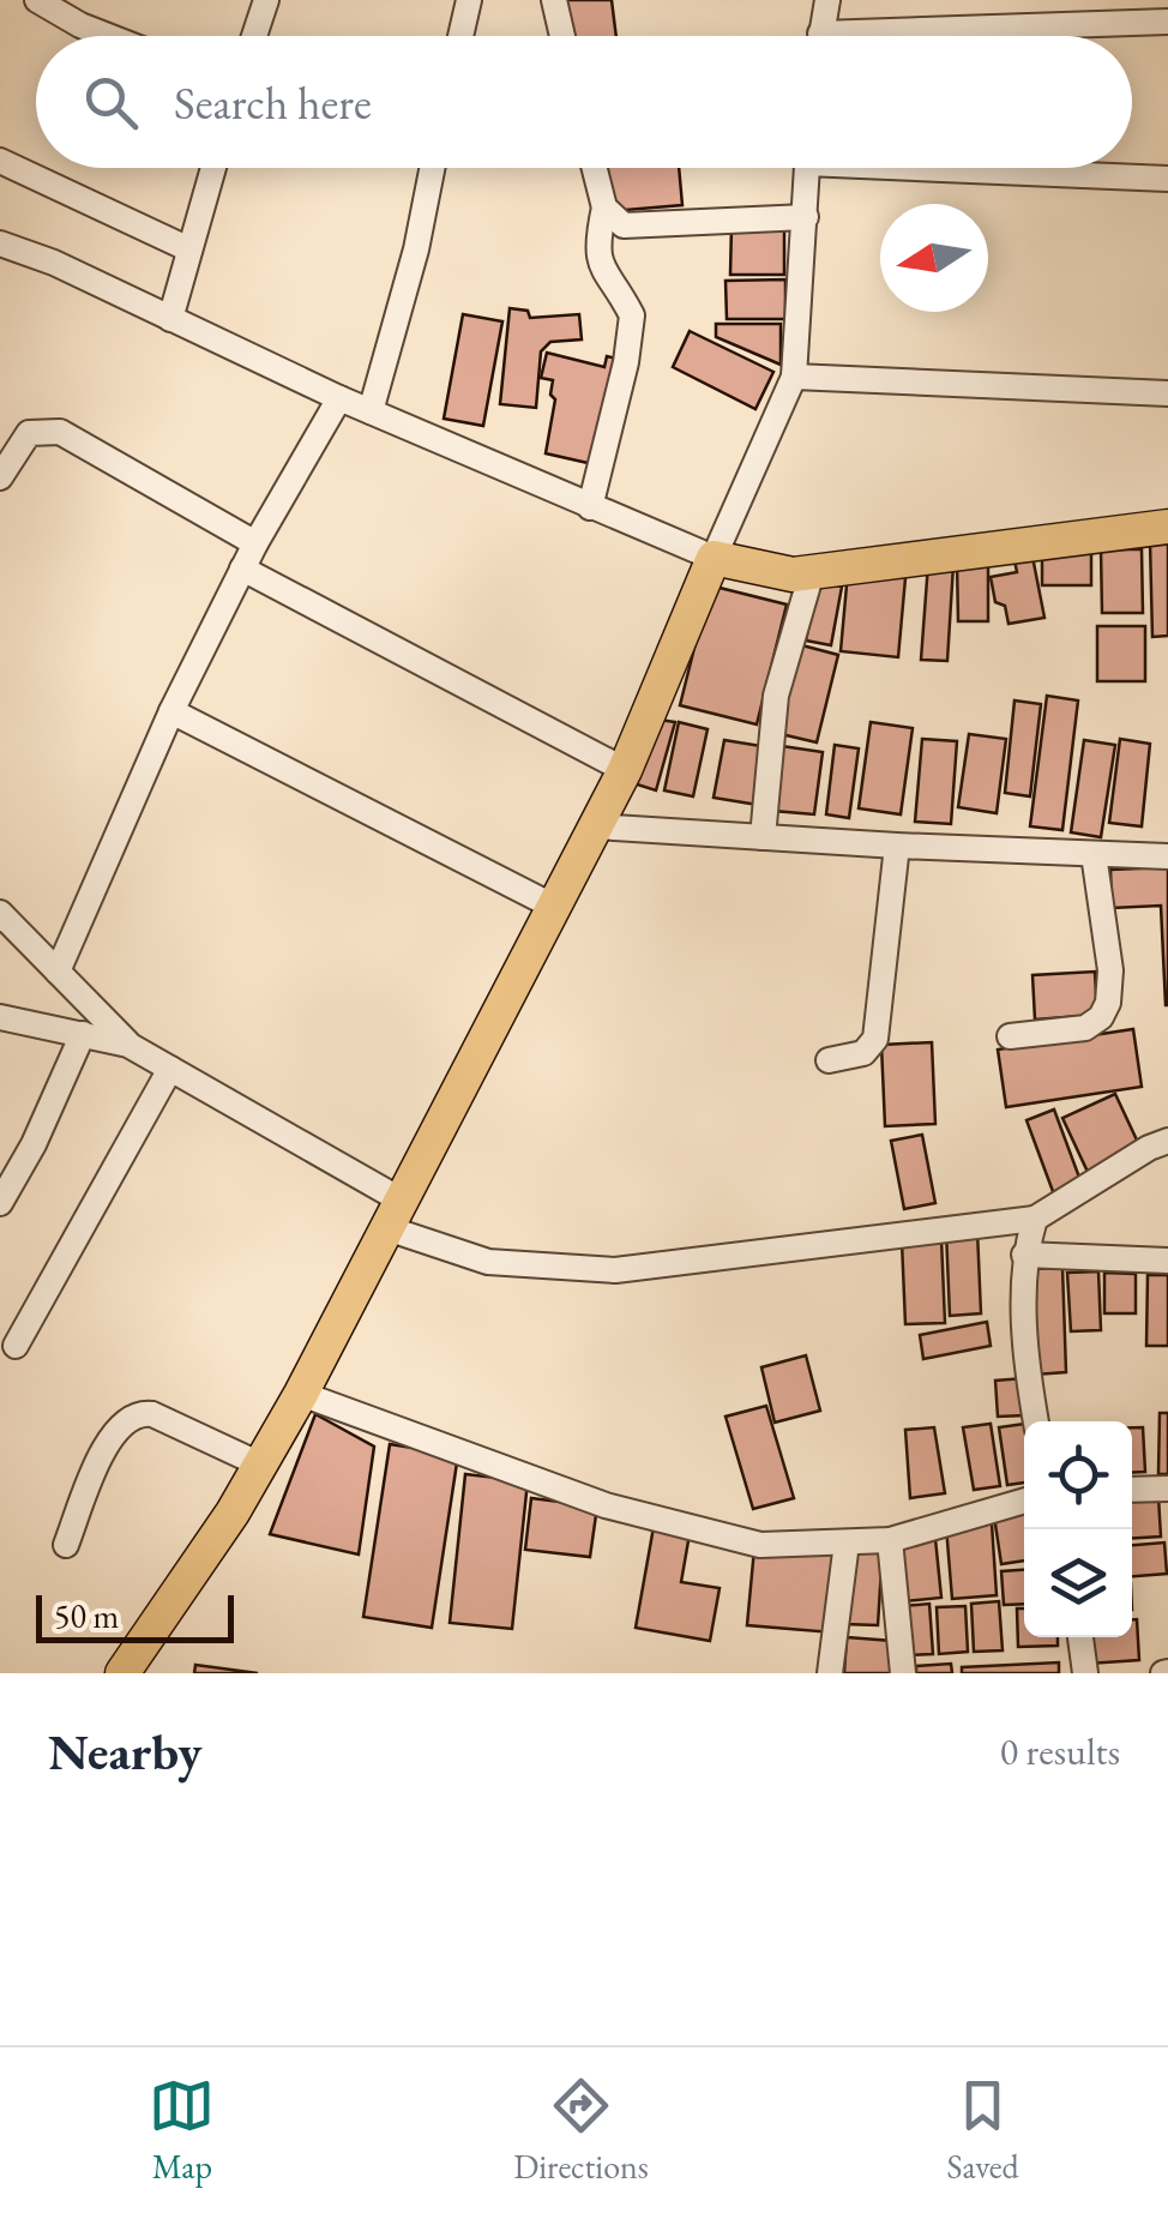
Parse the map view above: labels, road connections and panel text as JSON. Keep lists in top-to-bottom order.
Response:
{
  "scale_bar": "50 m",
  "north": "left",
  "page": {
    "search": "Search here",
    "scale": "50 m",
    "heading": ["Nearby", "0 results"],
    "nav": ["Map", "Directions", "Saved"]
  }
}
